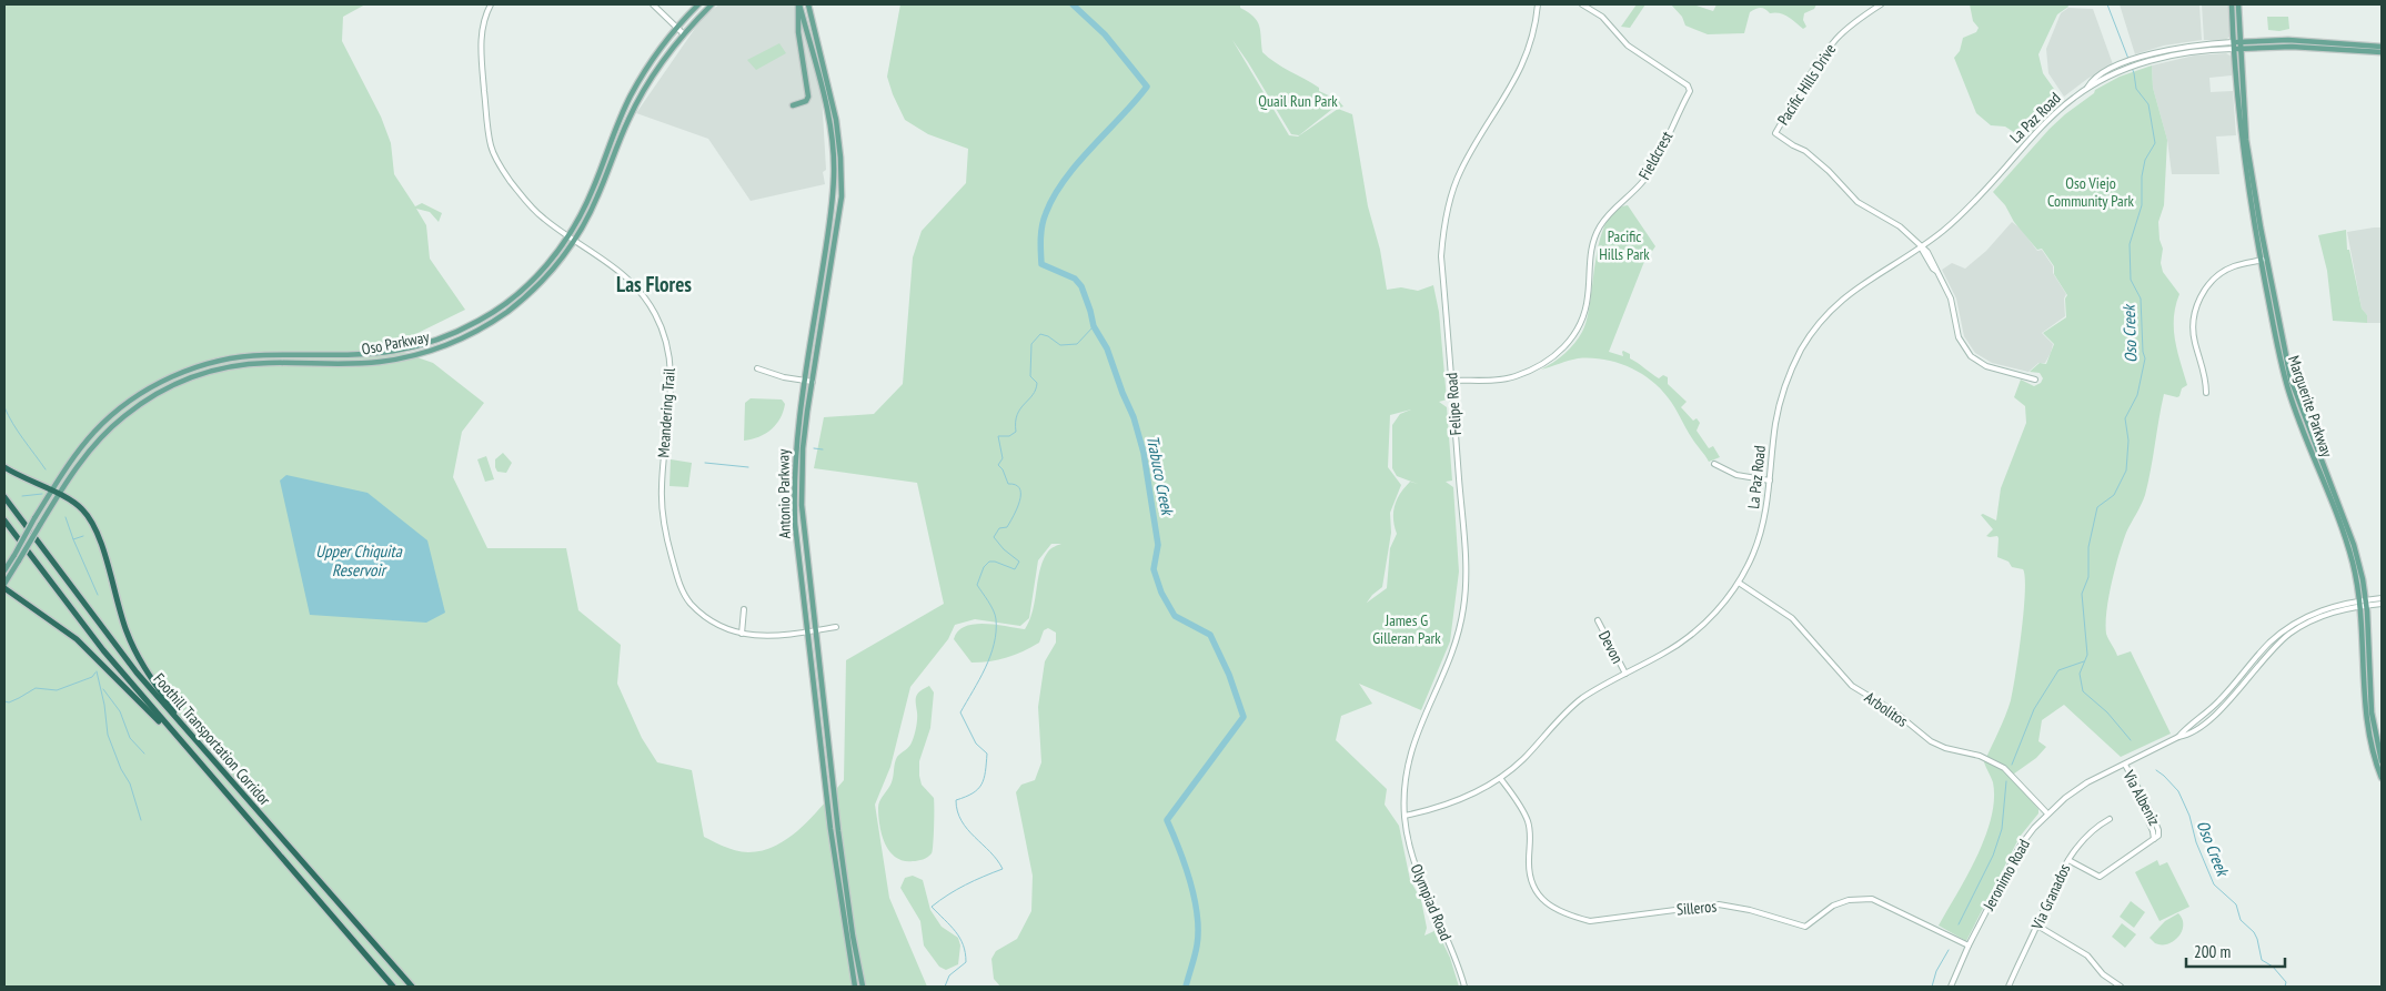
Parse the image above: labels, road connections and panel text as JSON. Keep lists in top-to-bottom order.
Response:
{
  "streets": {
    "highway": ["Foothill Transportation Corridor"],
    "main road": [
      "La Paz Road",
      "Oso Parkway",
      "Marguerite Parkway",
      "Antonio Parkway"
    ],
    "street": [
      "Pacific Hills Drive",
      "Fieldcrest",
      "Felipe Road",
      "Meandering Trail",
      "Devon",
      "Arbolitos",
      "Via Albeniz",
      "Jeronimo Road",
      "Via Granados",
      "Olympiad Road",
      "Silleros"
    ]
  },
  "crossings": [
    ["Pacific Hills Drive", "La Paz Road"],
    ["La Paz Road", "Felipe Road"],
    ["La Paz Road", "Marguerite Parkway"],
    ["La Paz Road", "Devon"],
    ["La Paz Road", "Arbolitos"],
    ["La Paz Road", "Olympiad Road"],
    ["La Paz Road", "Silleros"],
    ["Fieldcrest", "Felipe Road"],
    ["Oso Parkway", "Meandering Trail"],
    ["Felipe Road", "Olympiad Road"],
    ["Marguerite Parkway", "Jeronimo Road"],
    ["Meandering Trail", "Antonio Parkway"],
    ["Arbolitos", "Jeronimo Road"],
    ["Via Albeniz", "Jeronimo Road"],
    ["Via Albeniz", "Via Granados"],
    ["Jeronimo Road", "Silleros"]
  ],
  "districts": ["Las Flores"],
  "water": ["Oso Creek", "Trabuco Creek", "Upper Chiquita Reservoir"],
  "parks": [
    "Quail Run Park",
    "Oso Viejo Community Park",
    "Pacific Hills Park",
    "James G Gilleran Park"
  ],
  "scale_bar": "200 m"
}
